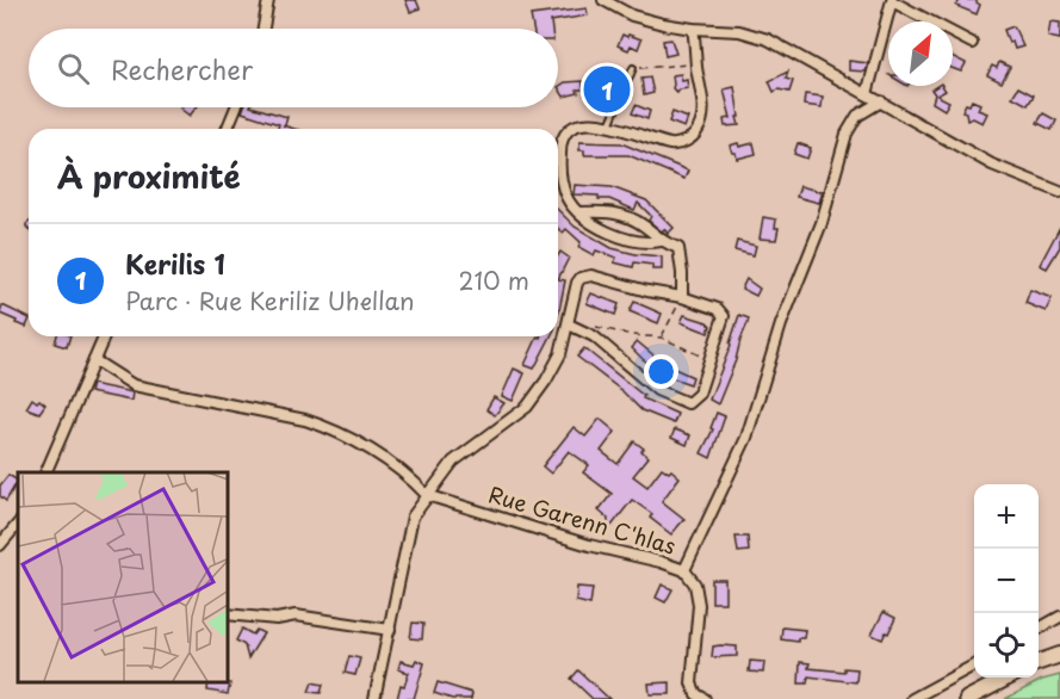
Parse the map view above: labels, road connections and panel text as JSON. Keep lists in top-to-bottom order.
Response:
{
  "streets": {
    "street": ["Rue Garenn C'hlas"]
  },
  "north": "top right",
  "page": {
    "search": "Rechercher",
    "pins": "1",
    "heading": "À proximité",
    "list": [
      {
        "mark": "1",
        "name": "Kerilis 1",
        "note": "Parc · Rue Keriliz Uhellan",
        "value": "210 m"
      }
    ],
    "map_buttons": ["+", "−"]
  }
}
